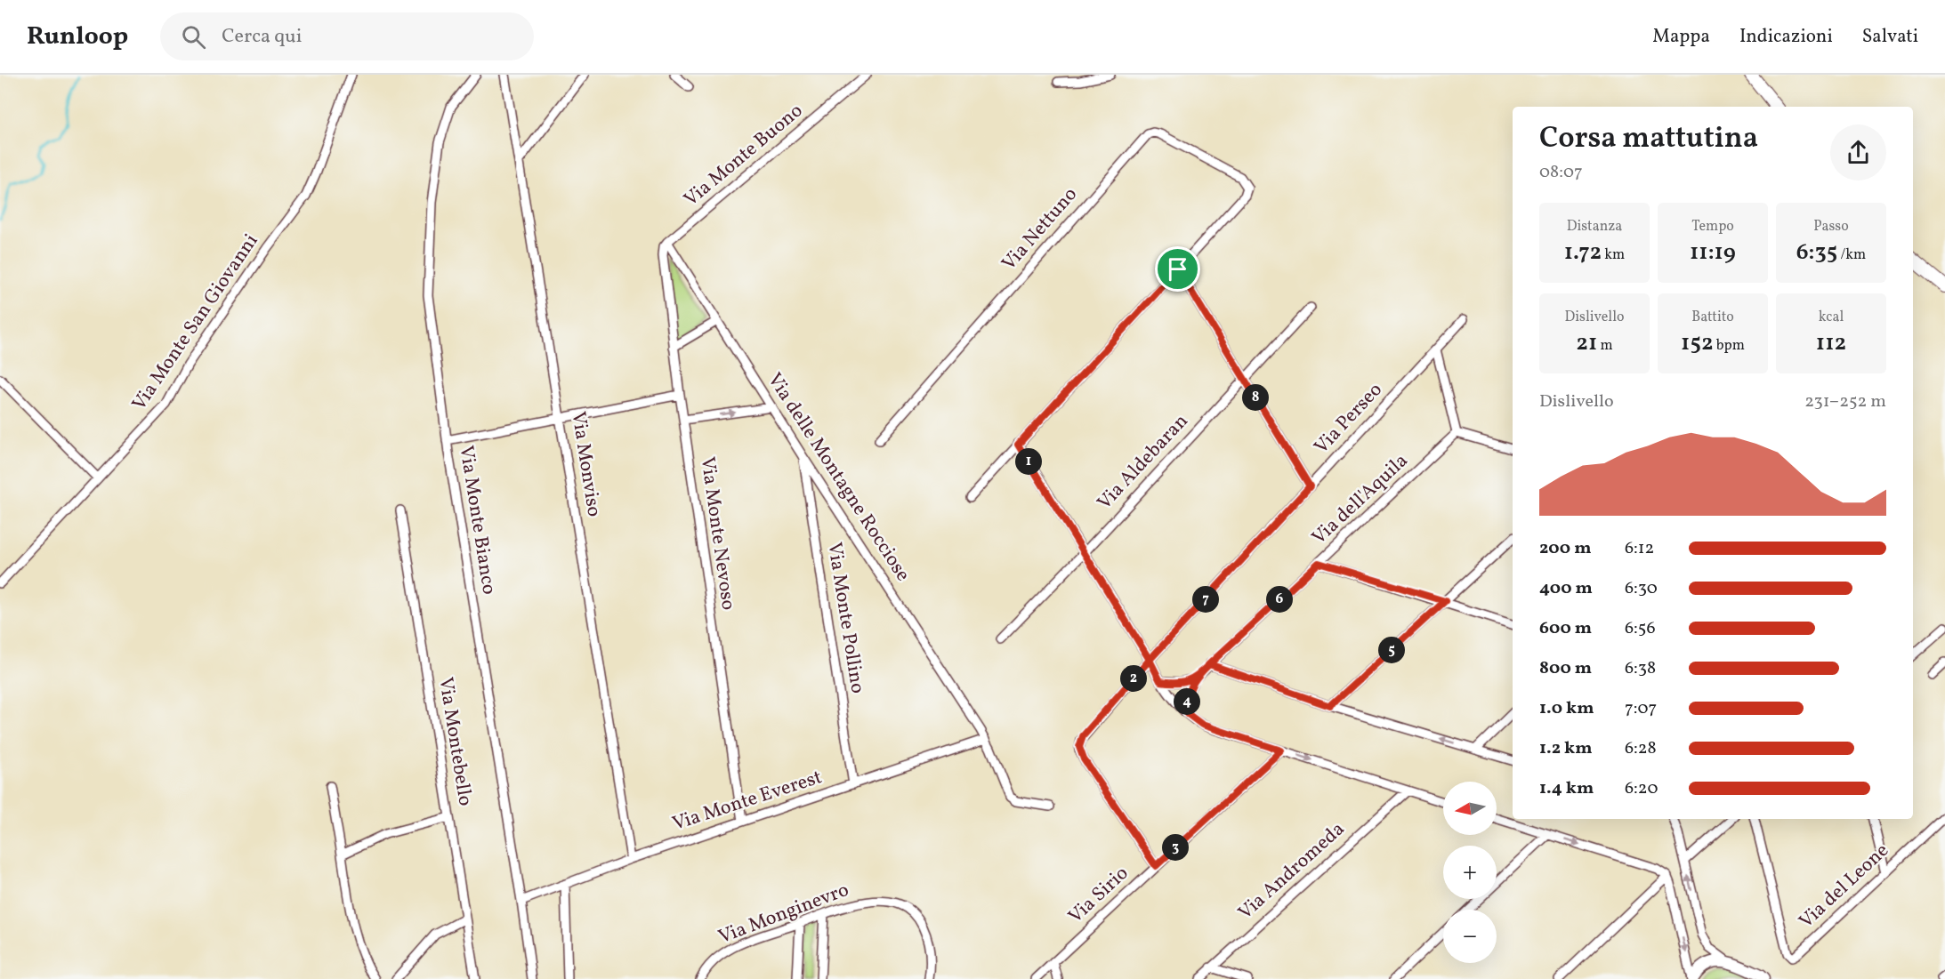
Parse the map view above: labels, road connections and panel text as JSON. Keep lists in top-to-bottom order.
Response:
{
  "streets": {
    "street": [
      "Via Monte Buono",
      "Via Nettuno",
      "Via Monte San Giovanni",
      "Via Perseo",
      "Via Aldebaran",
      "Via Monviso",
      "Via delle Montagne Rocciose",
      "Via dell'Aquila",
      "Via Monte Bianco",
      "Via Monte Nevoso",
      "Via Monte Pollino",
      "Via Montebello",
      "Via Monte Everest",
      "Via Andromeda",
      "Via del Leone",
      "Via Sirio",
      "Via Monginevro"
    ]
  },
  "crossings": [
    ["Via Monte Buono", "Via delle Montagne Rocciose"],
    ["Via Monte Buono", "Via Monte Nevoso"],
    ["Via Perseo", "Via Sirio"],
    ["Via Monviso", "Via Monte Everest"],
    ["Via delle Montagne Rocciose", "Via Monte Nevoso"],
    ["Via delle Montagne Rocciose", "Via Monte Pollino"],
    ["Via delle Montagne Rocciose", "Via Monte Everest"],
    ["Via Monte Bianco", "Via Monte Everest"],
    ["Via Monte Nevoso", "Via Monte Everest"],
    ["Via Monte Pollino", "Via Monte Everest"]
  ],
  "north": "left",
  "page": {
    "header": "Runloop",
    "search": "Cerca qui",
    "nav": ["Mappa", "Indicazioni", "Salvati"],
    "heading": ["Corsa mattutina", "08:07"],
    "stats": [
      ["Distanza", "1.72 km"],
      ["Tempo", "11:19"],
      ["Passo", "6:35 /km"],
      ["Dislivello", "21 m"],
      ["Battito", "152 bpm"],
      ["kcal", "112"]
    ],
    "chart": ["Dislivello", "231–252 m"],
    "pins": [
      "8",
      "1",
      "6",
      "7",
      "5",
      "2",
      "4",
      "3"
    ],
    "list": [
      {
        "name": "200 m",
        "note": "6:12"
      },
      {
        "name": "400 m",
        "note": "6:30"
      },
      {
        "name": "600 m",
        "note": "6:56"
      },
      {
        "name": "800 m",
        "note": "6:38"
      },
      {
        "name": "1.0 km",
        "note": "7:07"
      },
      {
        "name": "1.2 km",
        "note": "6:28"
      },
      {
        "name": "1.4 km",
        "note": "6:20"
      }
    ],
    "map_buttons": ["+", "−"]
  }
}
